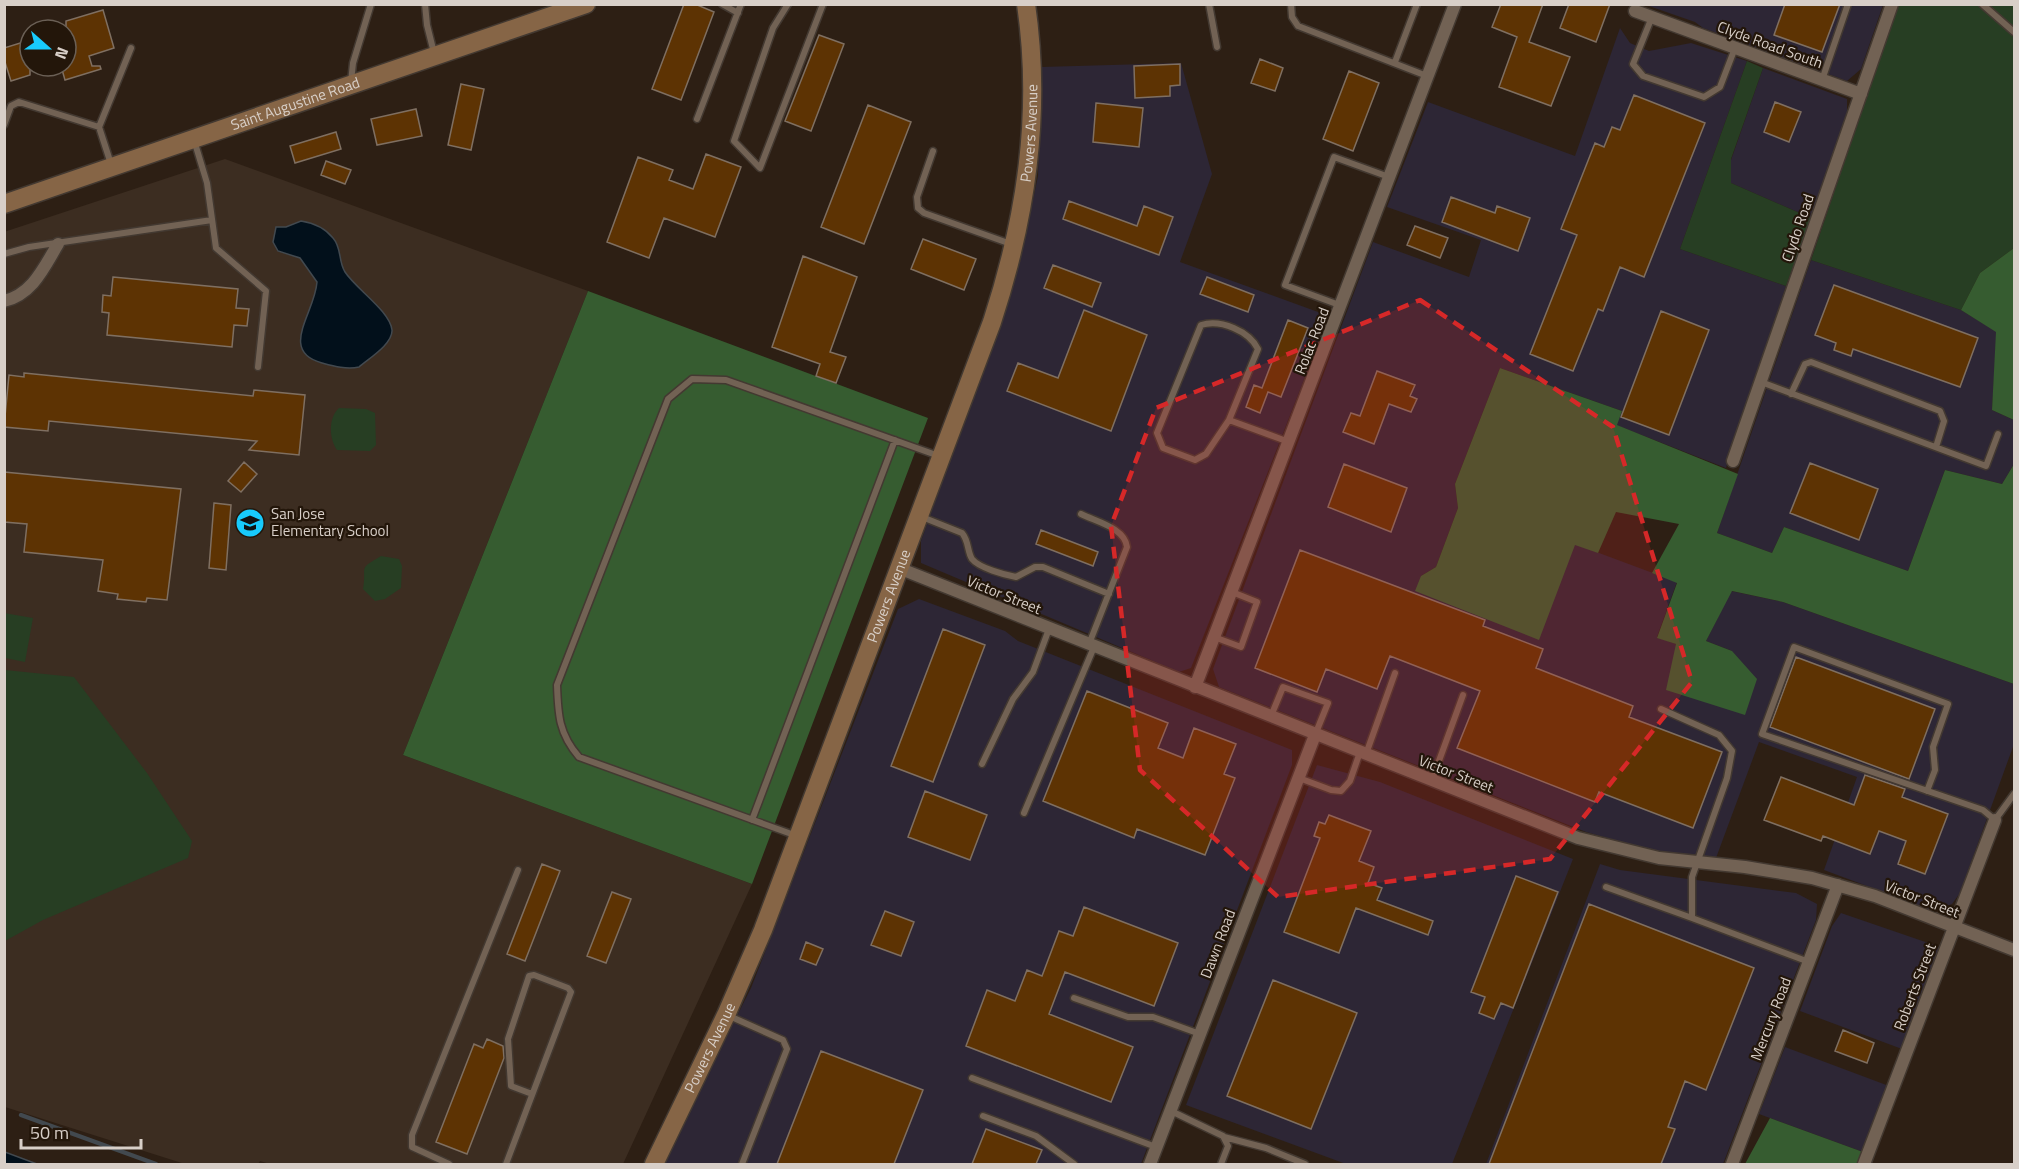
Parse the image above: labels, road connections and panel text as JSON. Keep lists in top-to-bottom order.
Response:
{
  "streets": {
    "street": [
      "Clyde Road South",
      "Saint Augustine Road",
      "Powers Avenue",
      "Clydo Road",
      "Rolac Road",
      "Victor Street",
      "Dawn Road",
      "Roberts Street",
      "Mercury Road"
    ]
  },
  "crossings": [
    ["Clyde Road South", "Clydo Road"],
    ["Powers Avenue", "Victor Street"],
    ["Rolac Road", "Victor Street"],
    ["Victor Street", "Dawn Road"],
    ["Victor Street", "Roberts Street"],
    ["Victor Street", "Mercury Road"]
  ],
  "places": {
    "school or university": ["San Jose Elementary School"]
  },
  "scale_bar": "50 m",
  "north": "right"
}
